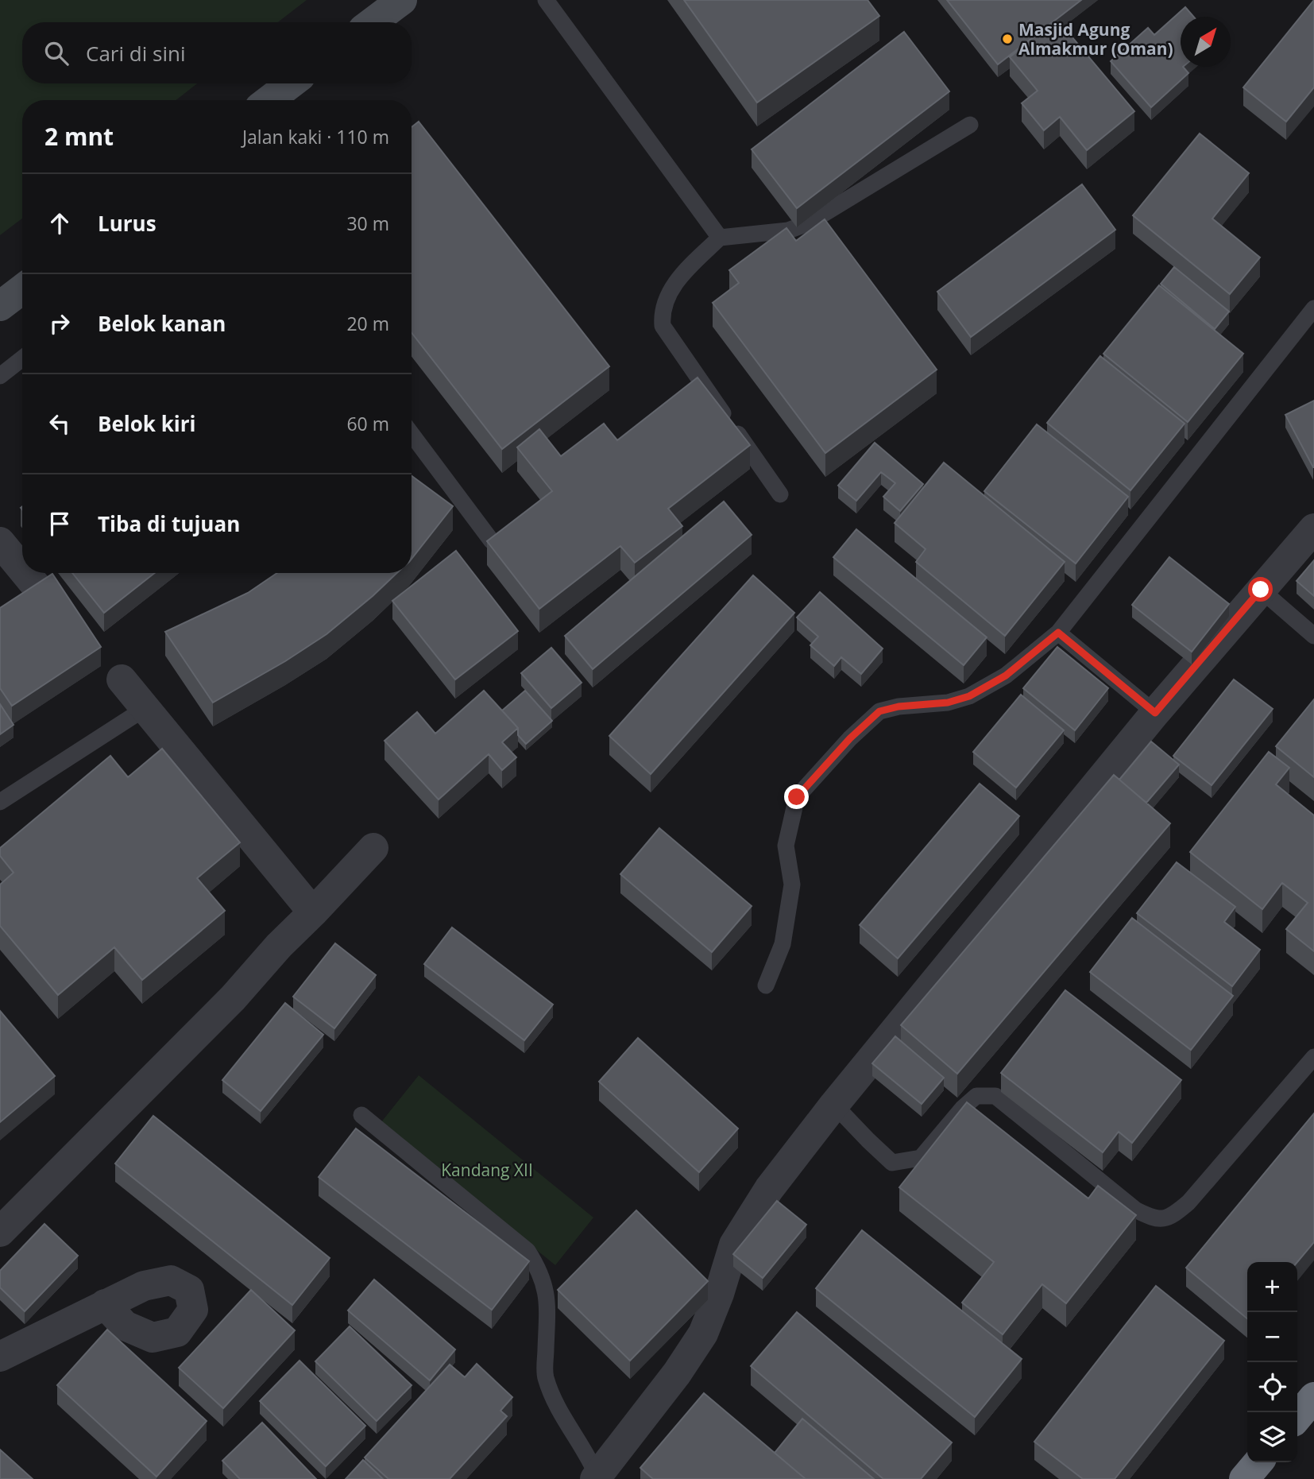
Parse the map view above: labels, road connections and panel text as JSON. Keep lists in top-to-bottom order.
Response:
{
  "parks": ["Kandang XII"],
  "places": ["Masjid Agung Almakmur (Oman)"],
  "north": "top right",
  "page": {
    "search": "Cari di sini",
    "heading": ["2 mnt", "Jalan kaki · 110 m"],
    "list": [
      ["Lurus", "30 m"],
      ["Belok kanan", "20 m"],
      ["Belok kiri", "60 m"],
      "Tiba di tujuan"
    ],
    "map_buttons": ["+", "−"]
  }
}
